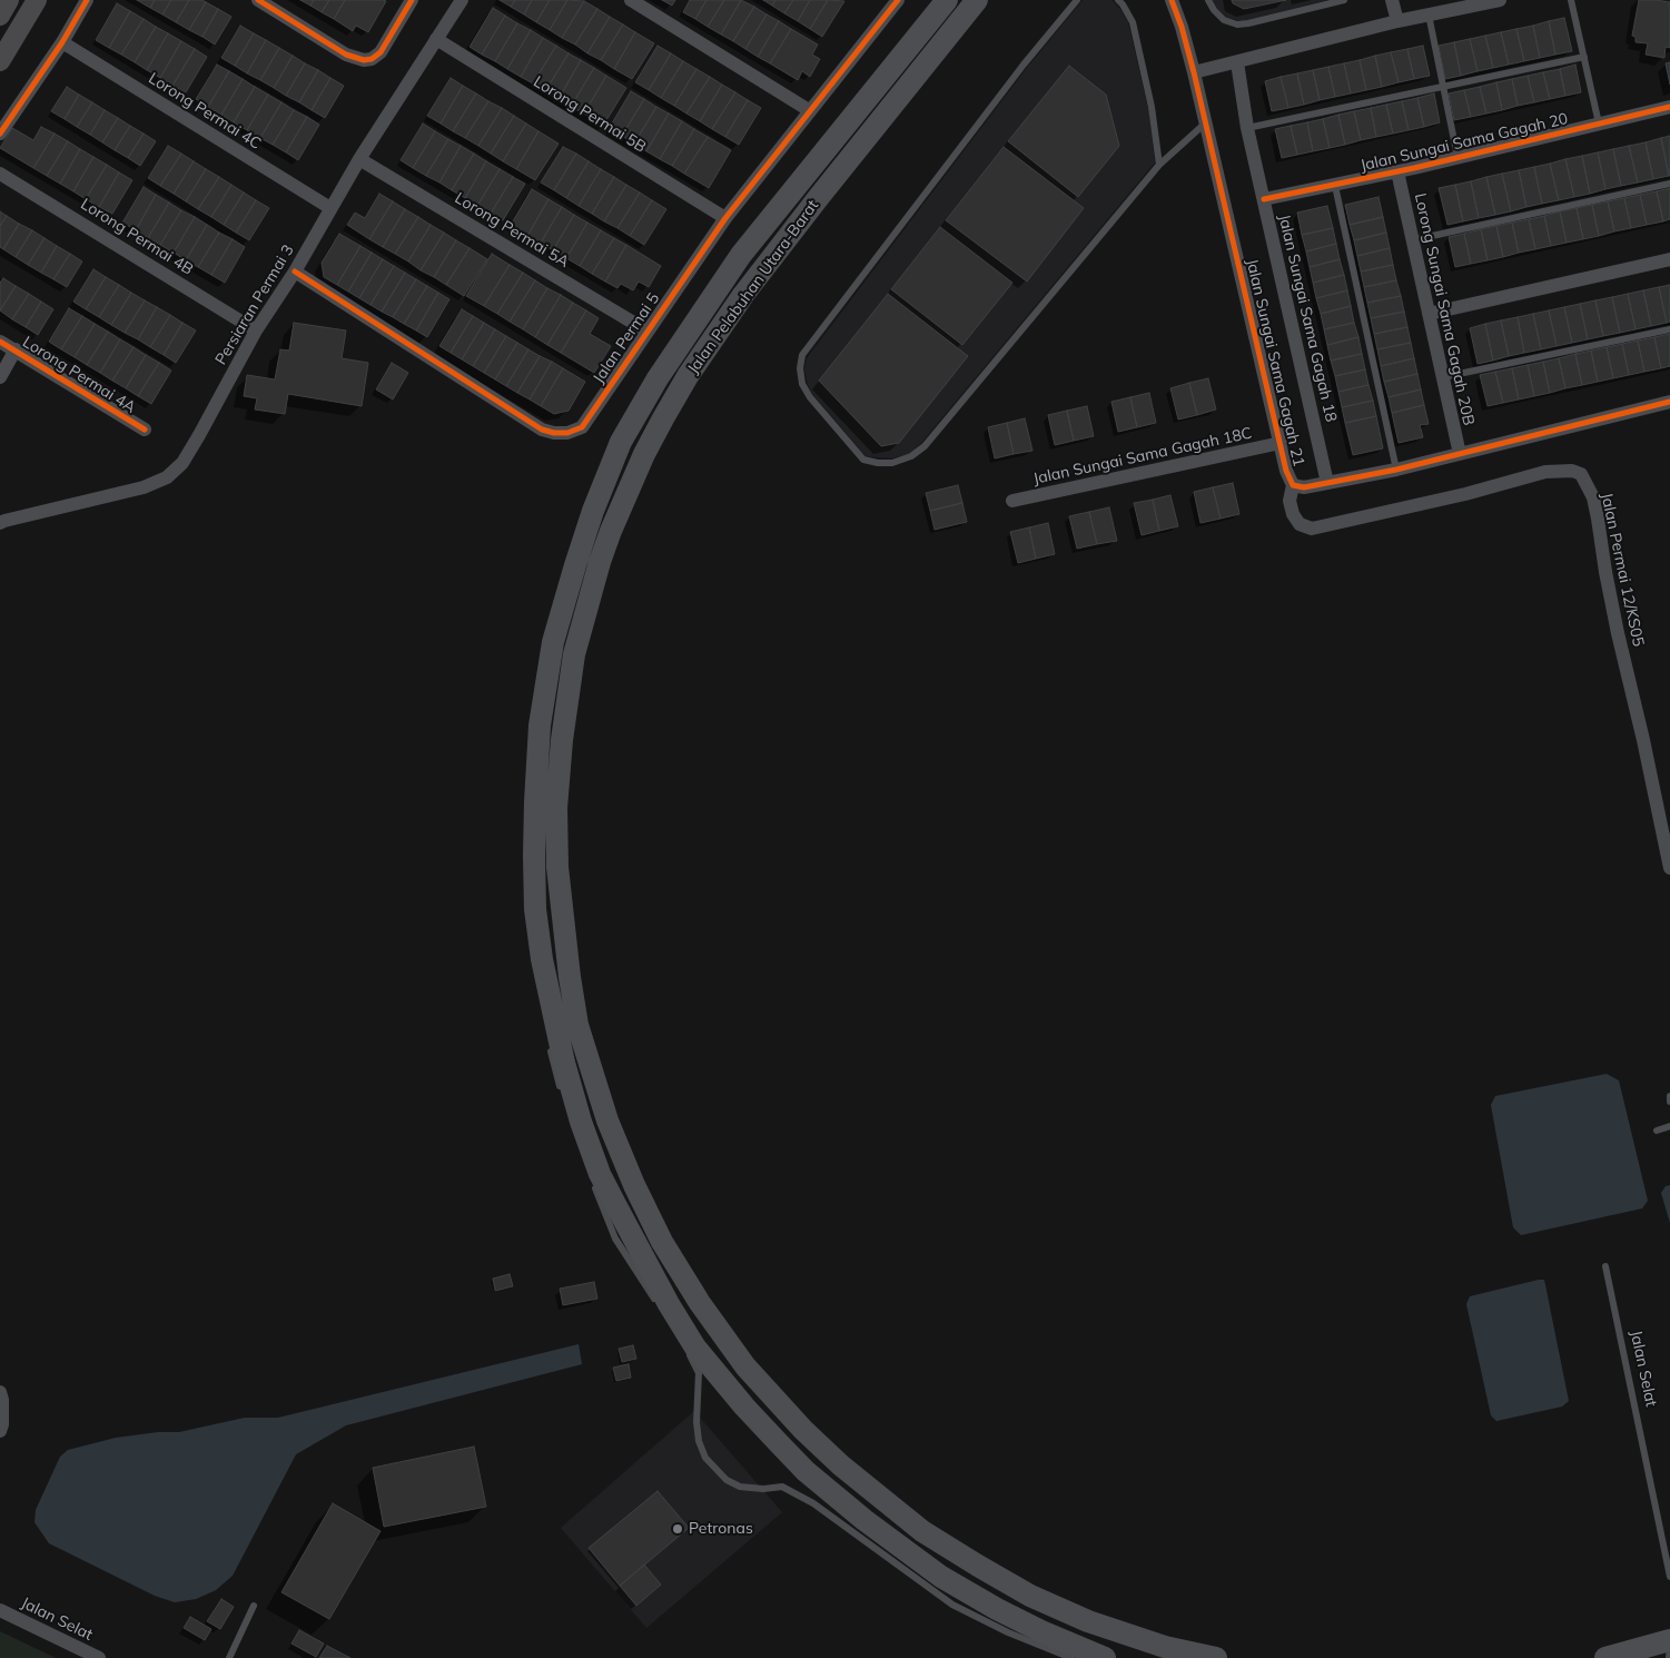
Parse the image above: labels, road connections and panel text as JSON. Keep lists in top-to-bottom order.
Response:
{
  "streets": {
    "main road": ["Jalan Pelabuhan Utara-Barat"],
    "street": [
      "Lorong Permai 4C",
      "Lorong Permai 5B",
      "Jalan Sungai Sama Gagah 20",
      "Lorong Permai 5A",
      "Lorong Permai 4B",
      "Persiaran Permai 3",
      "Lorong Sungai Sama Gagah 20B",
      "Jalan Sungai Sama Gagah 18",
      "Jalan Permai 5",
      "Jalan Sungai Sama Gagah 21",
      "Lorong Permai 4A",
      "Jalan Sungai Sama Gagah 18C",
      "Jalan Permai 12/KS05",
      "Jalan Selat"
    ]
  },
  "crossings": [
    ["Lorong Permai 4C", "Persiaran Permai 3"],
    ["Lorong Permai 5B", "Persiaran Permai 3"],
    ["Lorong Permai 5B", "Jalan Permai 5"],
    ["Jalan Sungai Sama Gagah 20", "Lorong Sungai Sama Gagah 20B"],
    ["Jalan Sungai Sama Gagah 20", "Jalan Sungai Sama Gagah 18"],
    ["Lorong Permai 5A", "Persiaran Permai 3"],
    ["Lorong Permai 5A", "Jalan Permai 5"],
    ["Lorong Permai 4B", "Persiaran Permai 3"],
    ["Persiaran Permai 3", "Jalan Permai 5"],
    ["Lorong Sungai Sama Gagah 20B", "Jalan Sungai Sama Gagah 21"],
    ["Jalan Sungai Sama Gagah 18", "Jalan Sungai Sama Gagah 21"],
    ["Jalan Sungai Sama Gagah 21", "Jalan Sungai Sama Gagah 18C"],
    ["Jalan Sungai Sama Gagah 21", "Jalan Permai 12/KS05"]
  ],
  "places": ["Petronas"]
}
